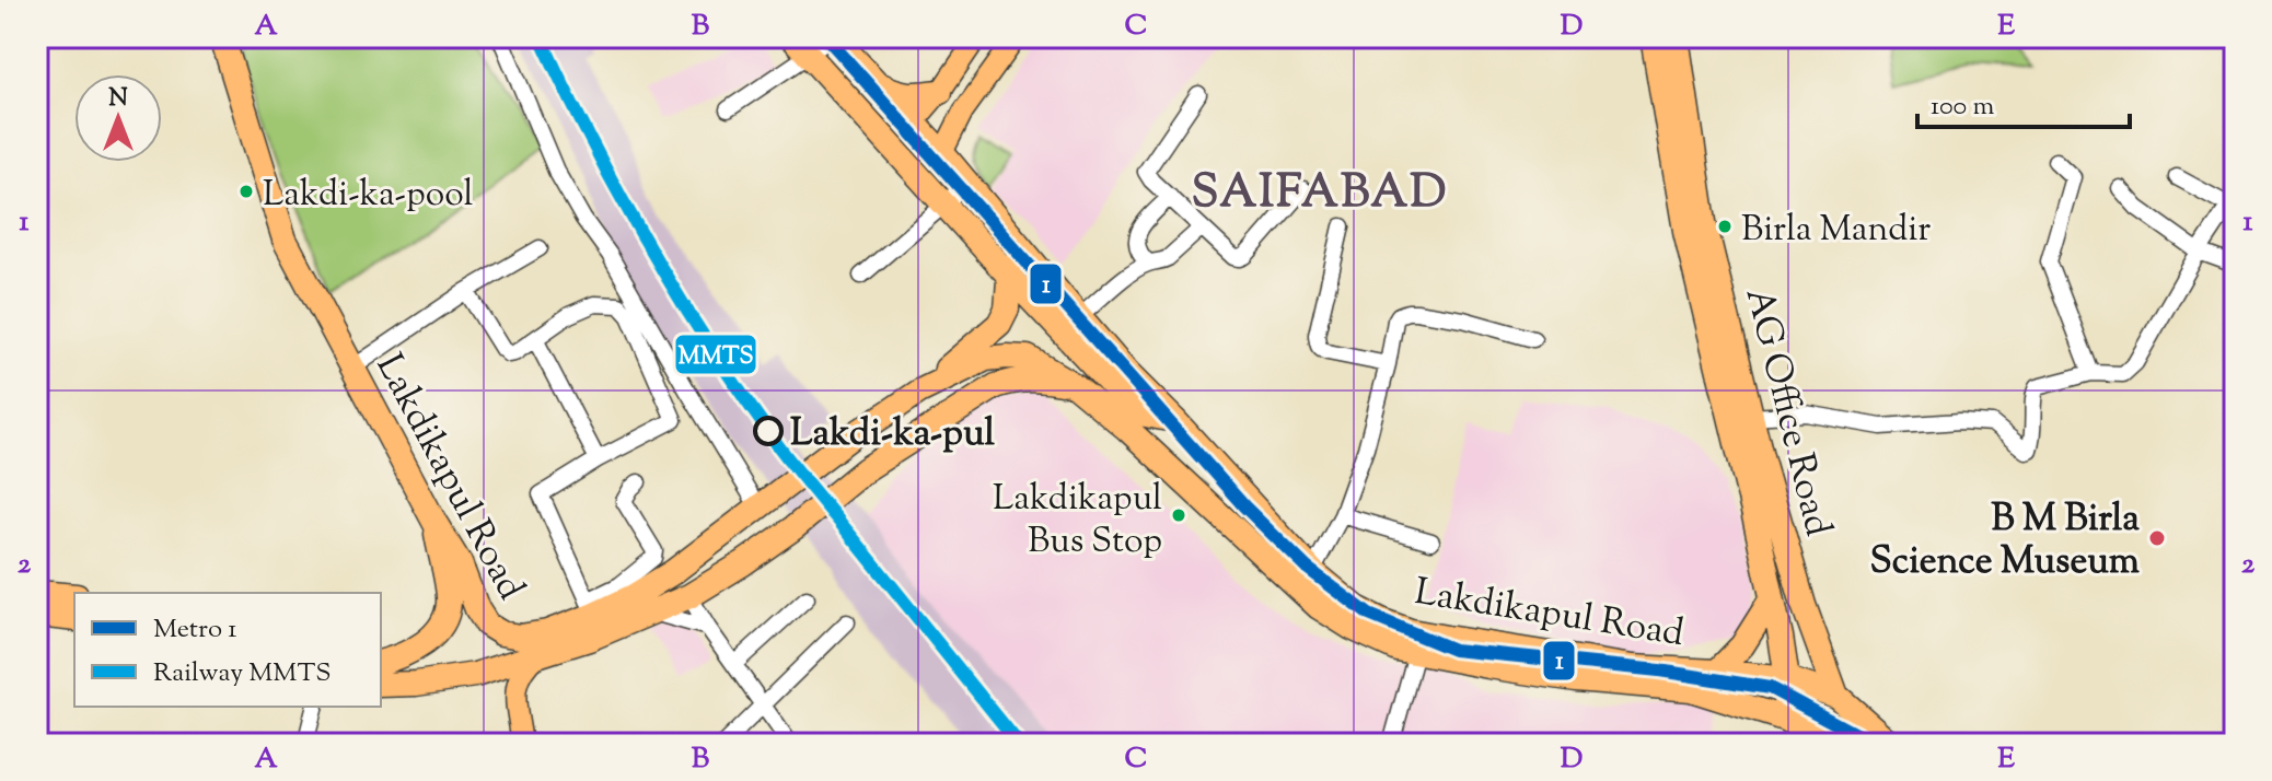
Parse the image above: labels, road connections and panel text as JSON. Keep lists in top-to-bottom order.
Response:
{
  "streets": {
    "highway": ["AG Office Road", "Lakdikapul Road"]
  },
  "crossings": [
    ["AG Office Road", "Lakdikapul Road"]
  ],
  "districts": ["SAIFABAD"],
  "places": [
    "Lakdi-ka-pool",
    "Birla Mandir",
    "Lakdi-ka-pul",
    "Lakdikapul Bus Stop",
    "B M Birla Science Museum"
  ],
  "lines": ["metro line 1", "rail line MMTS"],
  "legend": ["Metro 1", "Railway MMTS"],
  "scale_bar": "100 m",
  "north": "top",
  "grid": {
    "columns": [
      "A",
      "B",
      "C",
      "D",
      "E"
    ],
    "rows": ["1", "2"]
  }
}
